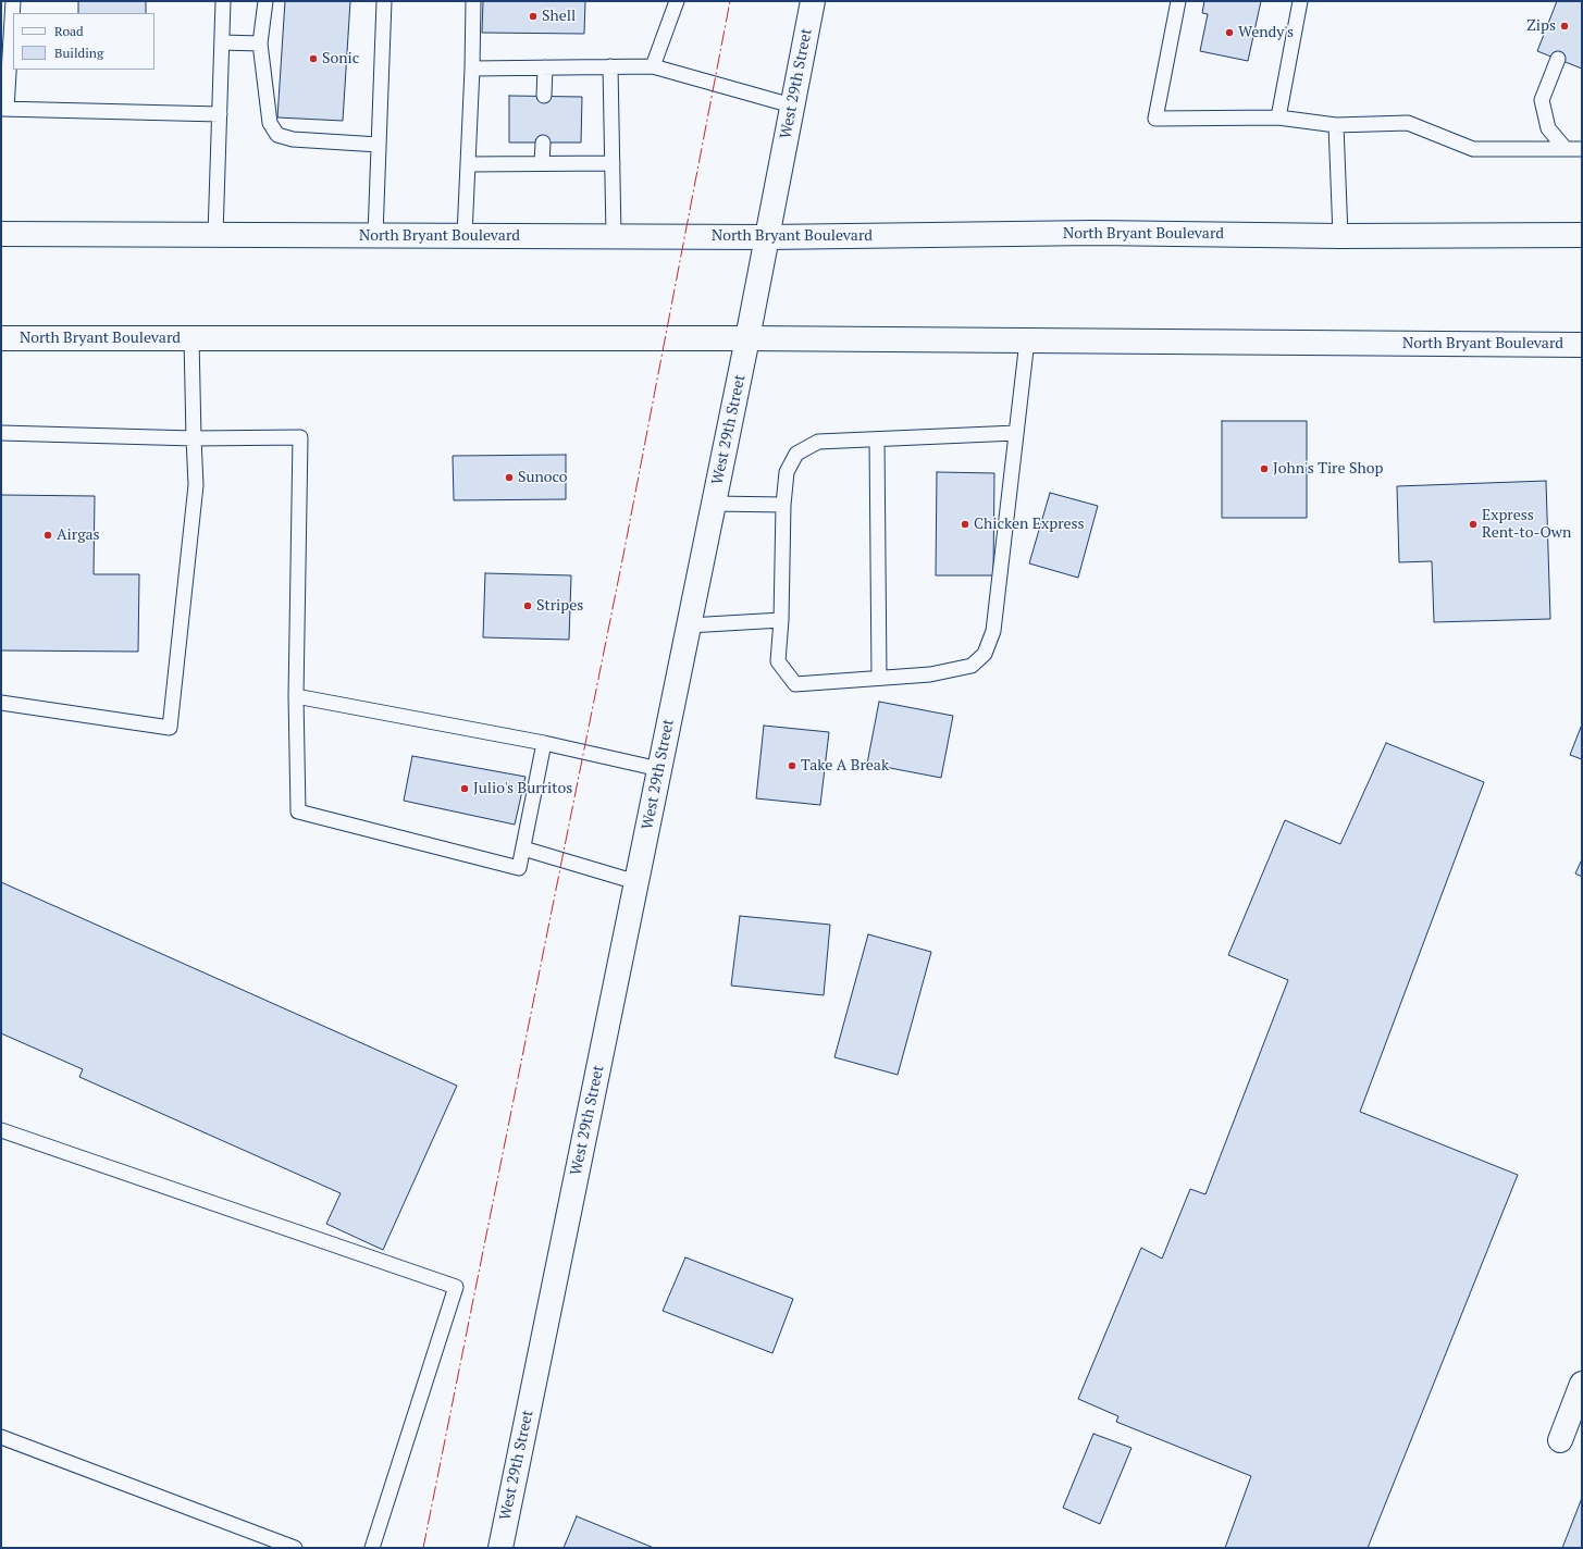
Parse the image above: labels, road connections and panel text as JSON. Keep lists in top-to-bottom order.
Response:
{
  "streets": {
    "main road": ["West 29th Street", "North Bryant Boulevard"]
  },
  "crossings": [
    ["West 29th Street", "North Bryant Boulevard"]
  ],
  "places": [
    "Shell",
    "Zips",
    "Wendy's",
    "Sonic",
    "John's Tire Shop",
    "Sunoco",
    "Chicken Express",
    "Express Rent-to-Own",
    "Airgas",
    "Stripes",
    "Take A Break",
    "Julio's Burritos"
  ],
  "legend": ["Road", "Building"]
}
